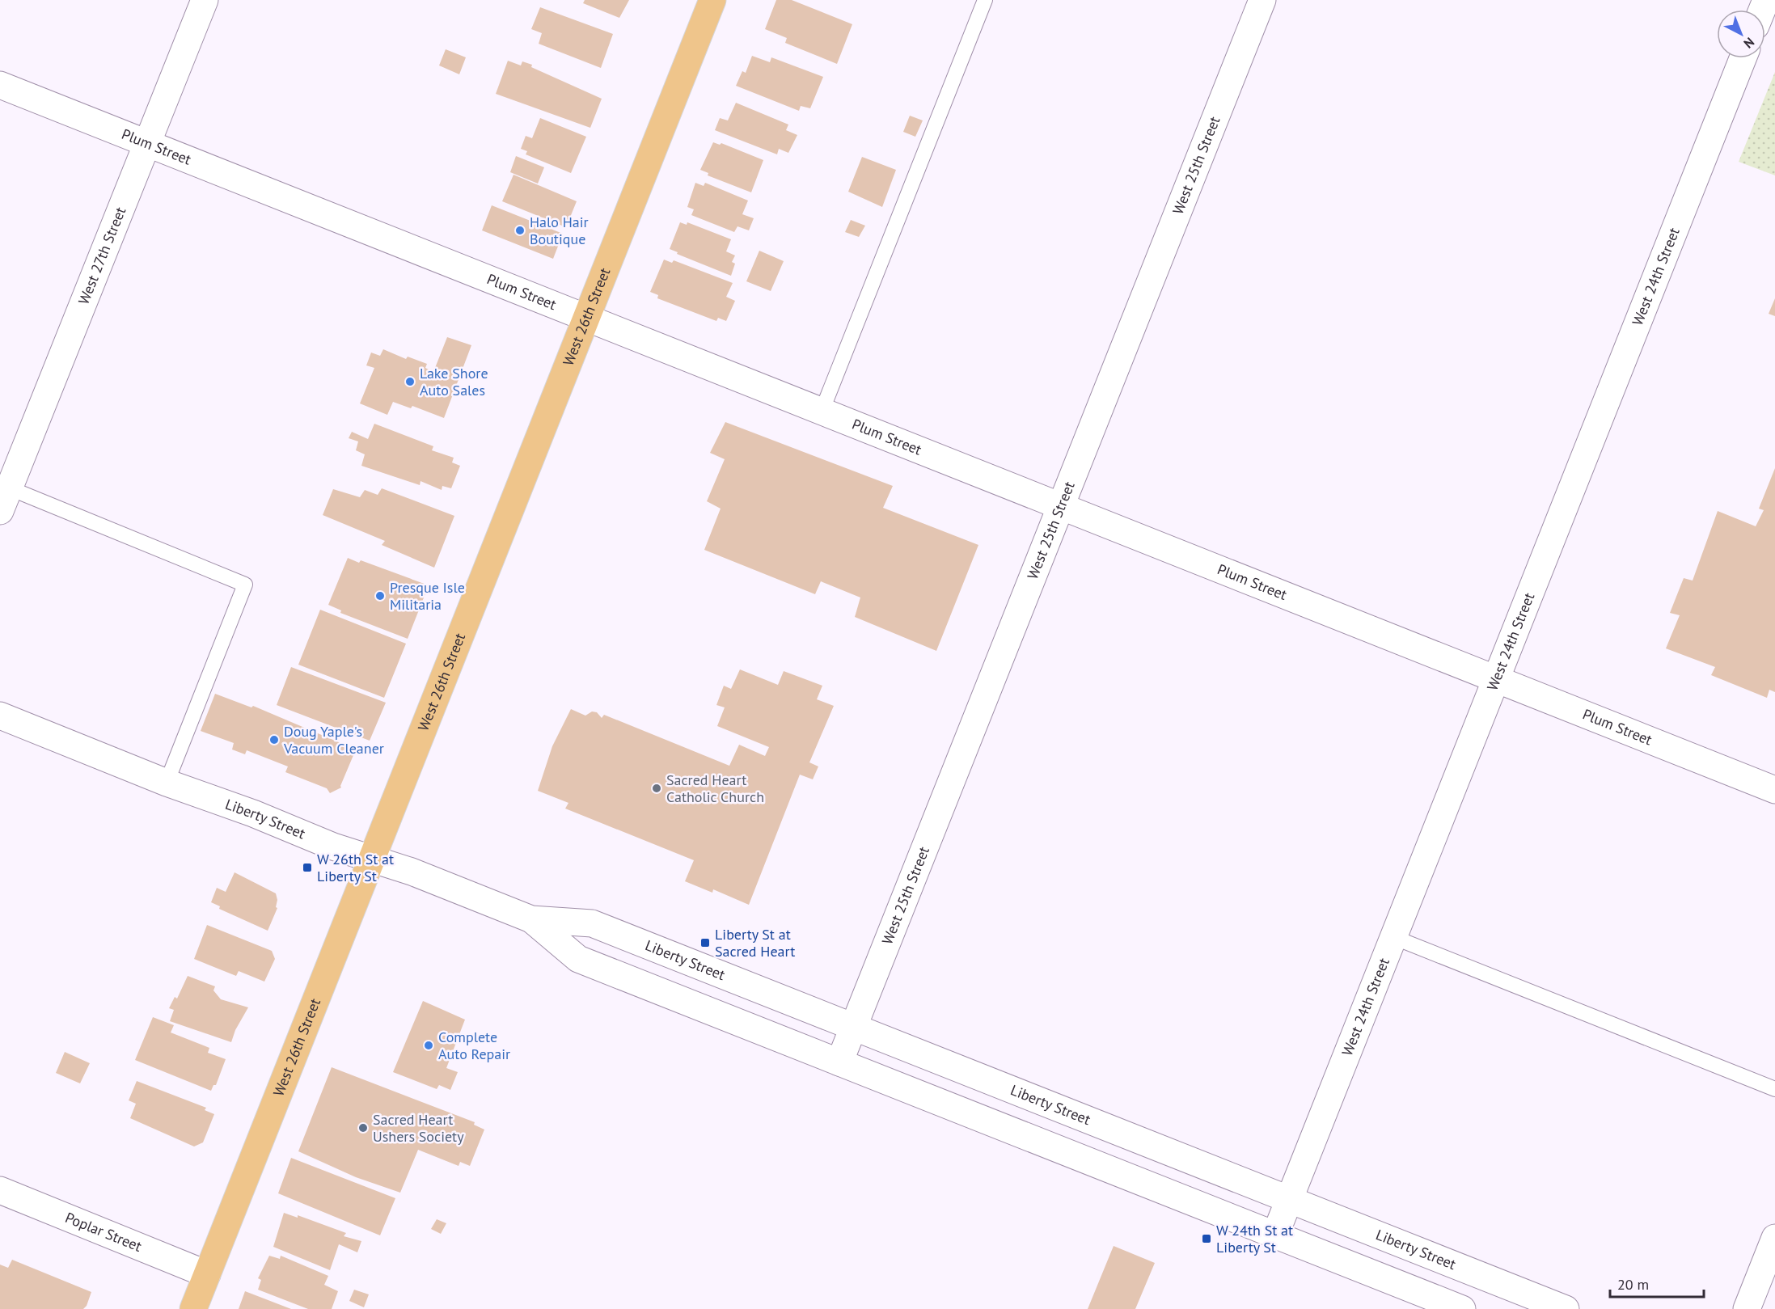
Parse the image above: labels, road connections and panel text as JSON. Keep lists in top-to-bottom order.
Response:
{
  "streets": {
    "main road": ["West 26th Street"],
    "street": [
      "Plum Street",
      "West 25th Street",
      "West 27th Street",
      "West 24th Street",
      "Liberty Street",
      "Poplar Street"
    ]
  },
  "crossings": [
    ["Plum Street", "West 25th Street"],
    ["Plum Street", "West 27th Street"],
    ["Plum Street", "West 24th Street"],
    ["Plum Street", "West 26th Street"],
    ["West 25th Street", "Liberty Street"],
    ["West 24th Street", "Liberty Street"],
    ["West 26th Street", "Liberty Street"],
    ["West 26th Street", "Poplar Street"]
  ],
  "places": {
    "other": [
      "Halo Hair Boutique",
      "Lake Shore Auto Sales",
      "Presque Isle Militaria",
      "Doug Yaple's Vacuum Cleaner",
      "Sacred Heart Catholic Church",
      "Complete Auto Repair",
      "Sacred Heart Ushers Society"
    ],
    "transit": ["W 26th St at Liberty St", "Liberty St at Sacred Heart", "W 24th St at Liberty St"]
  },
  "scale_bar": "20 m",
  "north": "bottom right"
}
